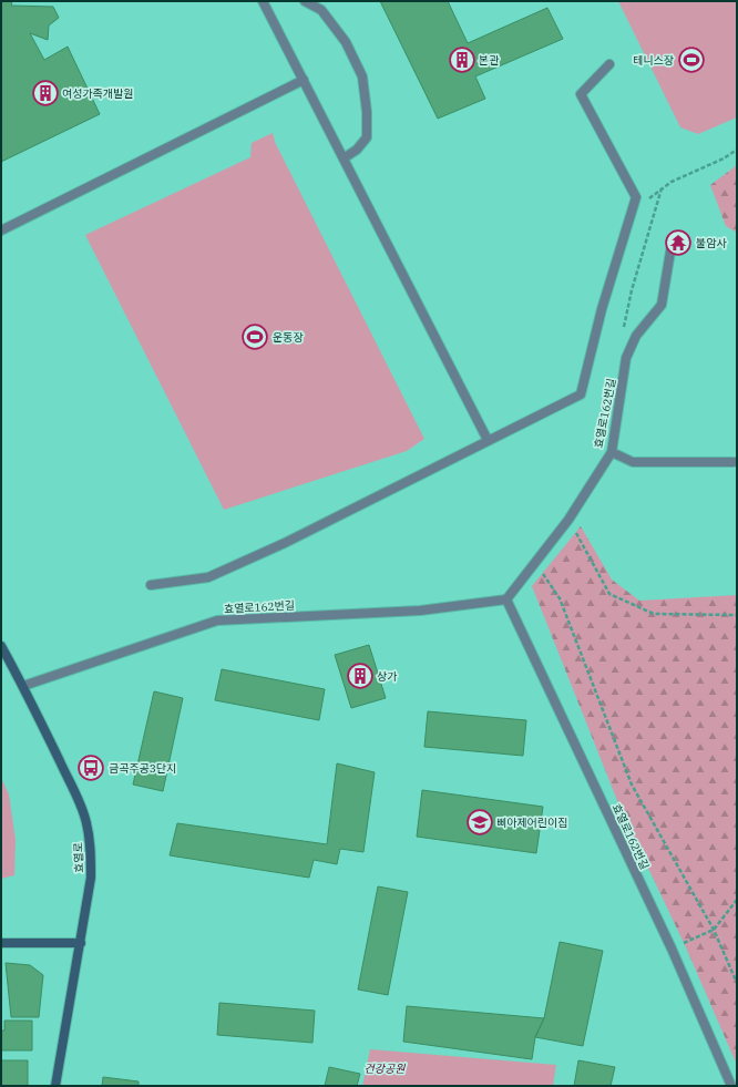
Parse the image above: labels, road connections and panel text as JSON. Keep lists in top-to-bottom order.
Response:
{
  "streets": {
    "main road": ["효열로"],
    "street": ["효열로162번길"]
  },
  "crossings": [
    ["효열로162번길", "효열로"]
  ],
  "parks": ["건강공원"],
  "places": {
    "building": ["본관", "여성가족개발원", "상가"],
    "sports": ["테니스장", "운동장"],
    "temple": ["불암사"],
    "bus stop": ["금곡주공3단지"],
    "school or university": ["삐아제어린이집"]
  }
}
